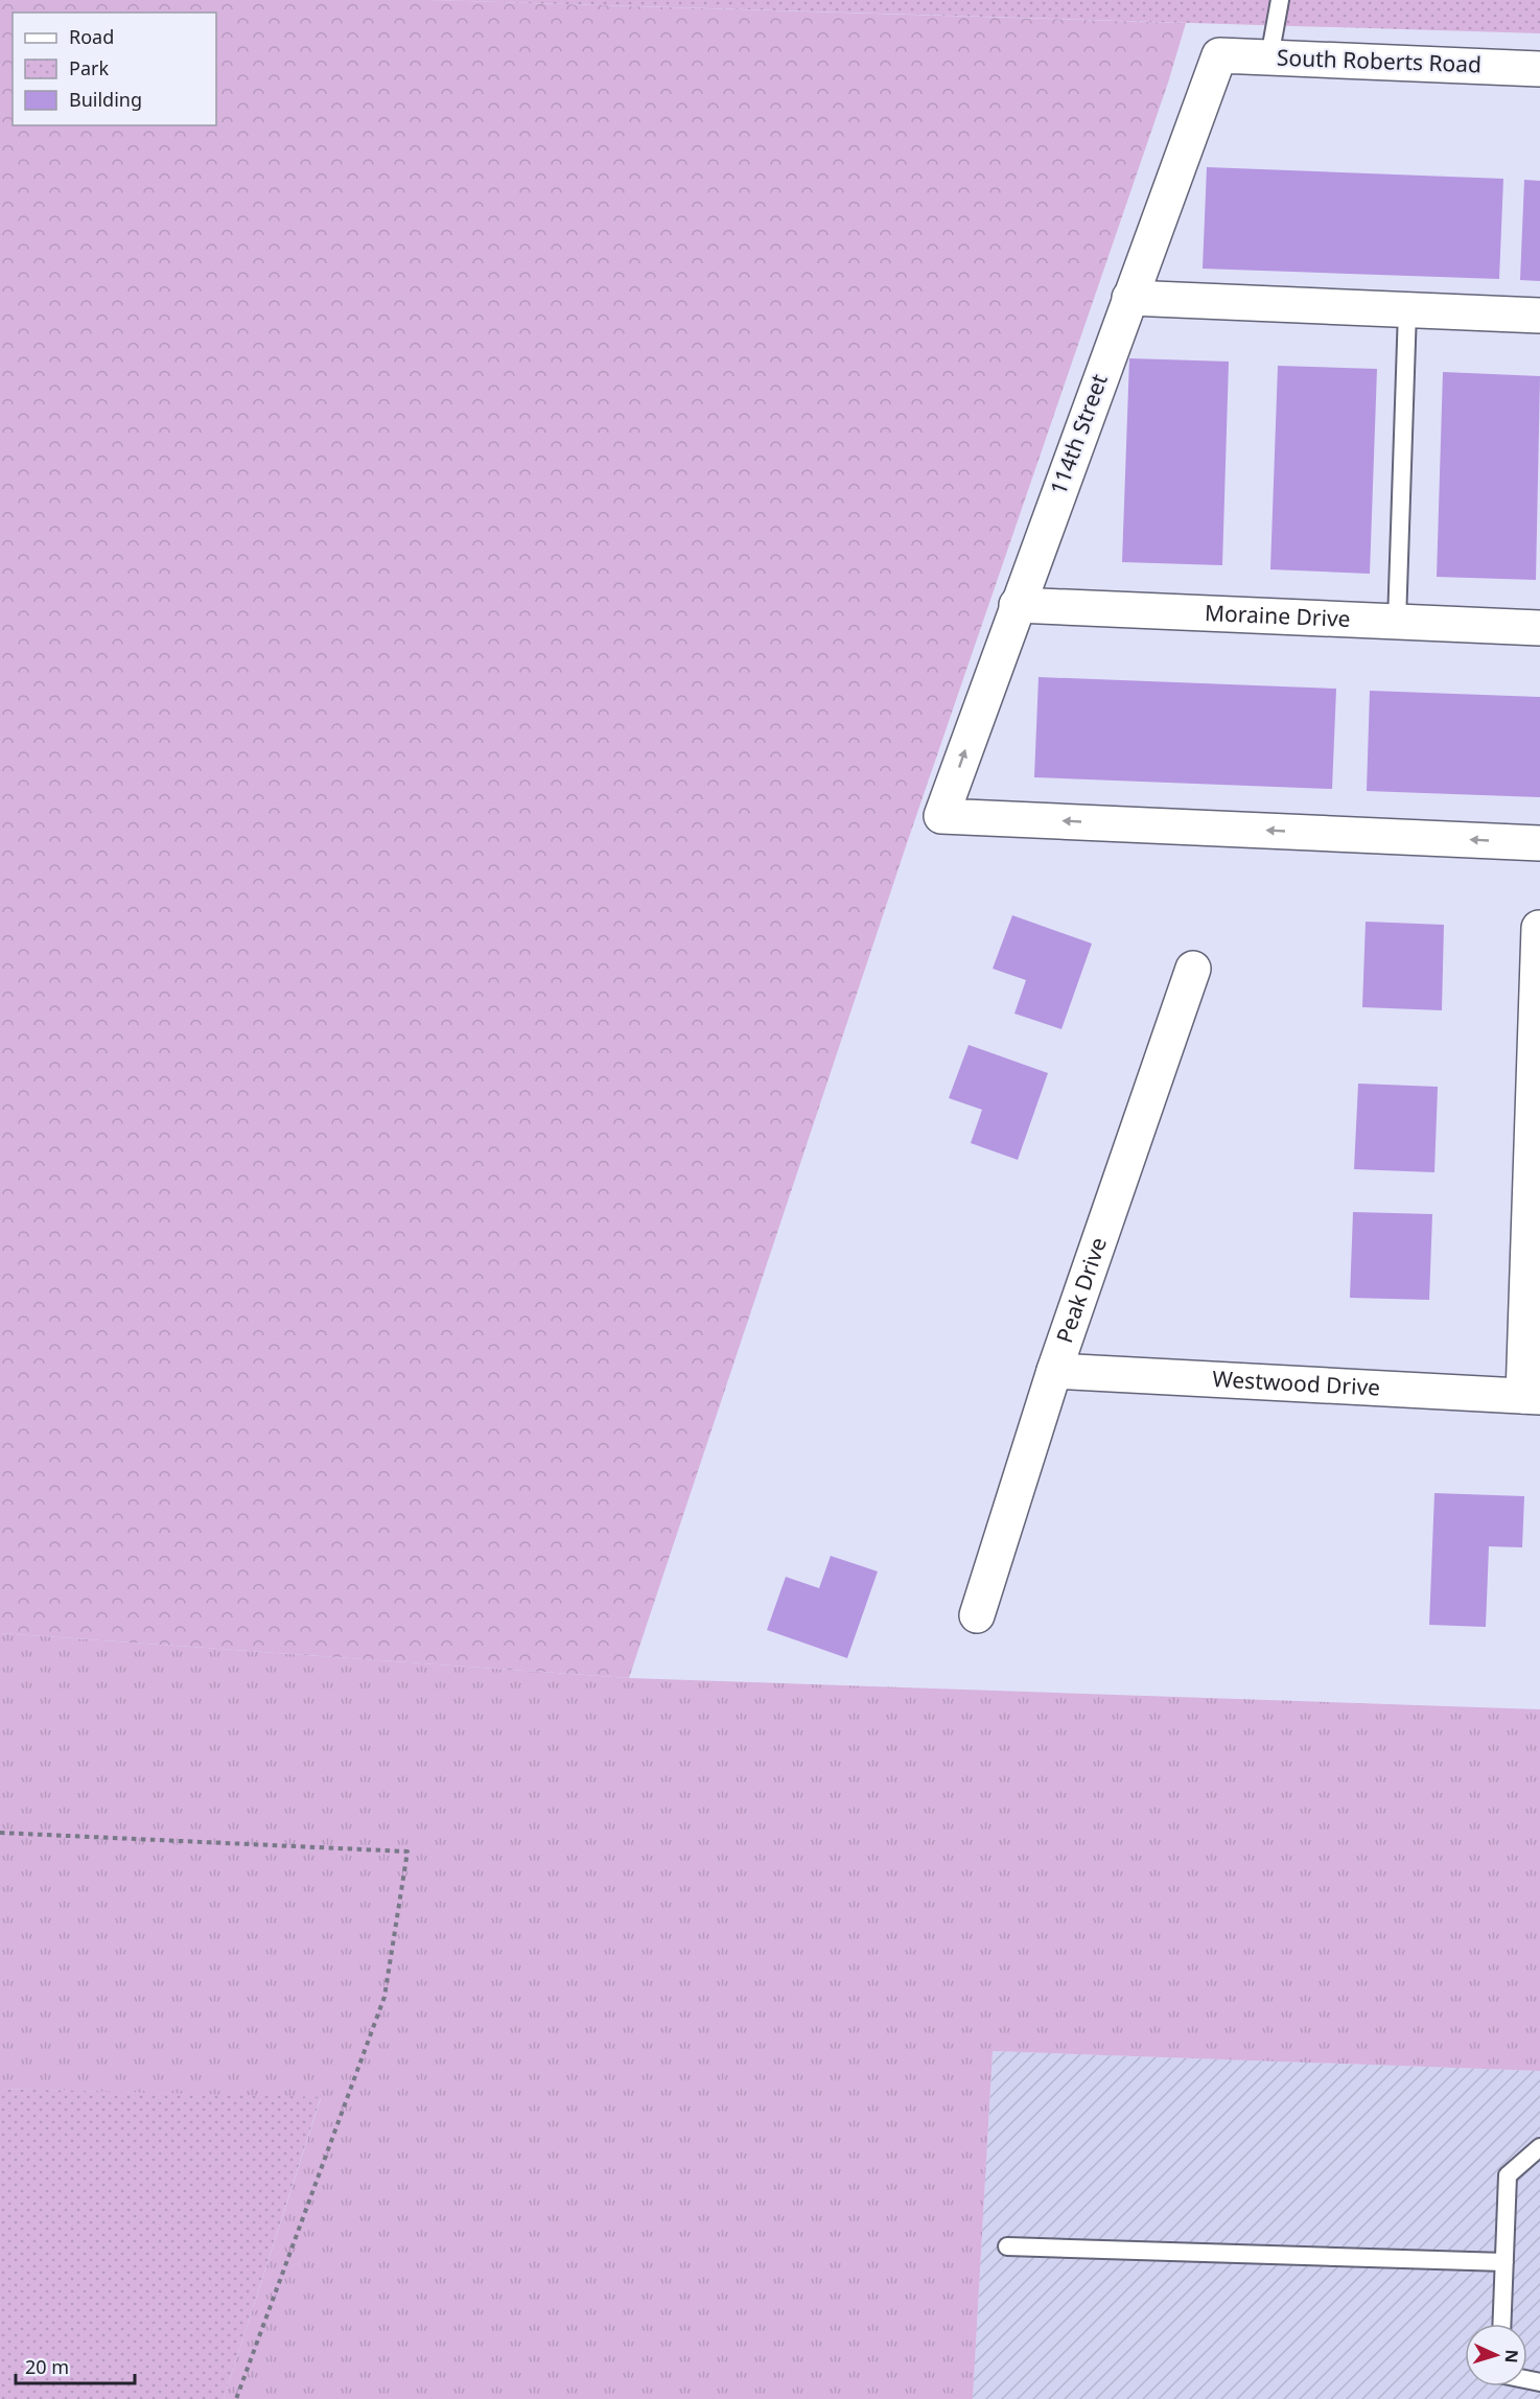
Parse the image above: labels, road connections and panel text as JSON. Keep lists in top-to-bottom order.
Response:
{
  "streets": {
    "street": [
      "South Roberts Road",
      "114th Street",
      "Moraine Drive",
      "Peak Drive",
      "Westwood Drive"
    ]
  },
  "crossings": [
    ["South Roberts Road", "114th Street"],
    ["114th Street", "Moraine Drive"],
    ["Peak Drive", "Westwood Drive"]
  ],
  "legend": ["Road", "Park", "Building"],
  "scale_bar": "20 m",
  "north": "right"
}
